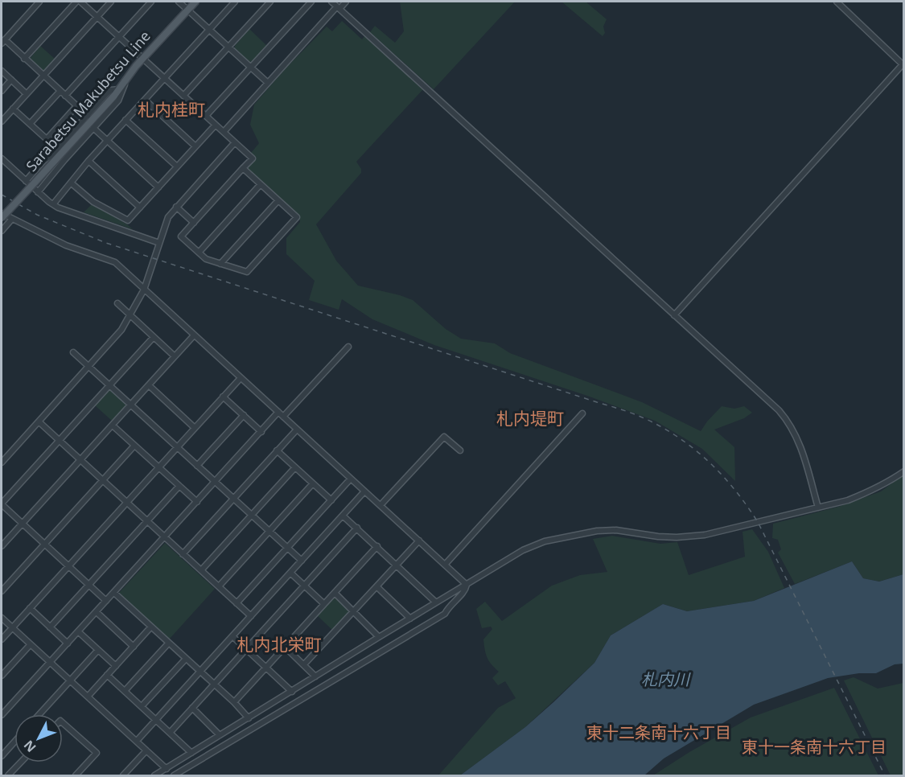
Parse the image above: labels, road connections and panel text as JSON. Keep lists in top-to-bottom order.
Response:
{
  "streets": {
    "main road": ["Sarabetsu Makubetsu Line"]
  },
  "districts": [
    "札内桂町",
    "札内堤町",
    "札内北栄町",
    "東十二条南十六丁目",
    "東十一条南十六丁目"
  ],
  "water": ["札内川"],
  "north": "bottom left"
}
